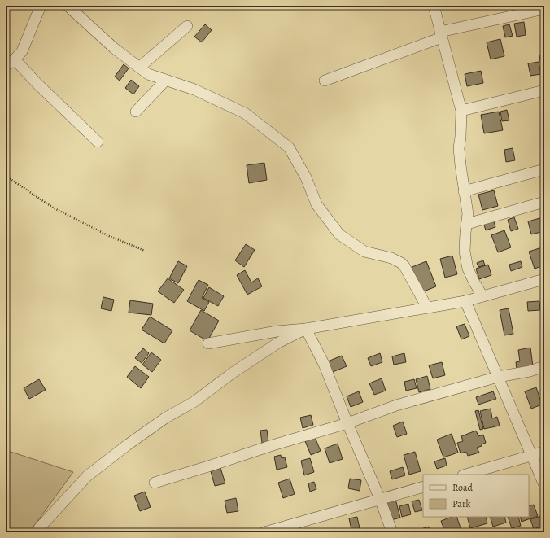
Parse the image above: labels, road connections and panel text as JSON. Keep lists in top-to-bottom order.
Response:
{
  "legend": ["Road", "Park"]
}
